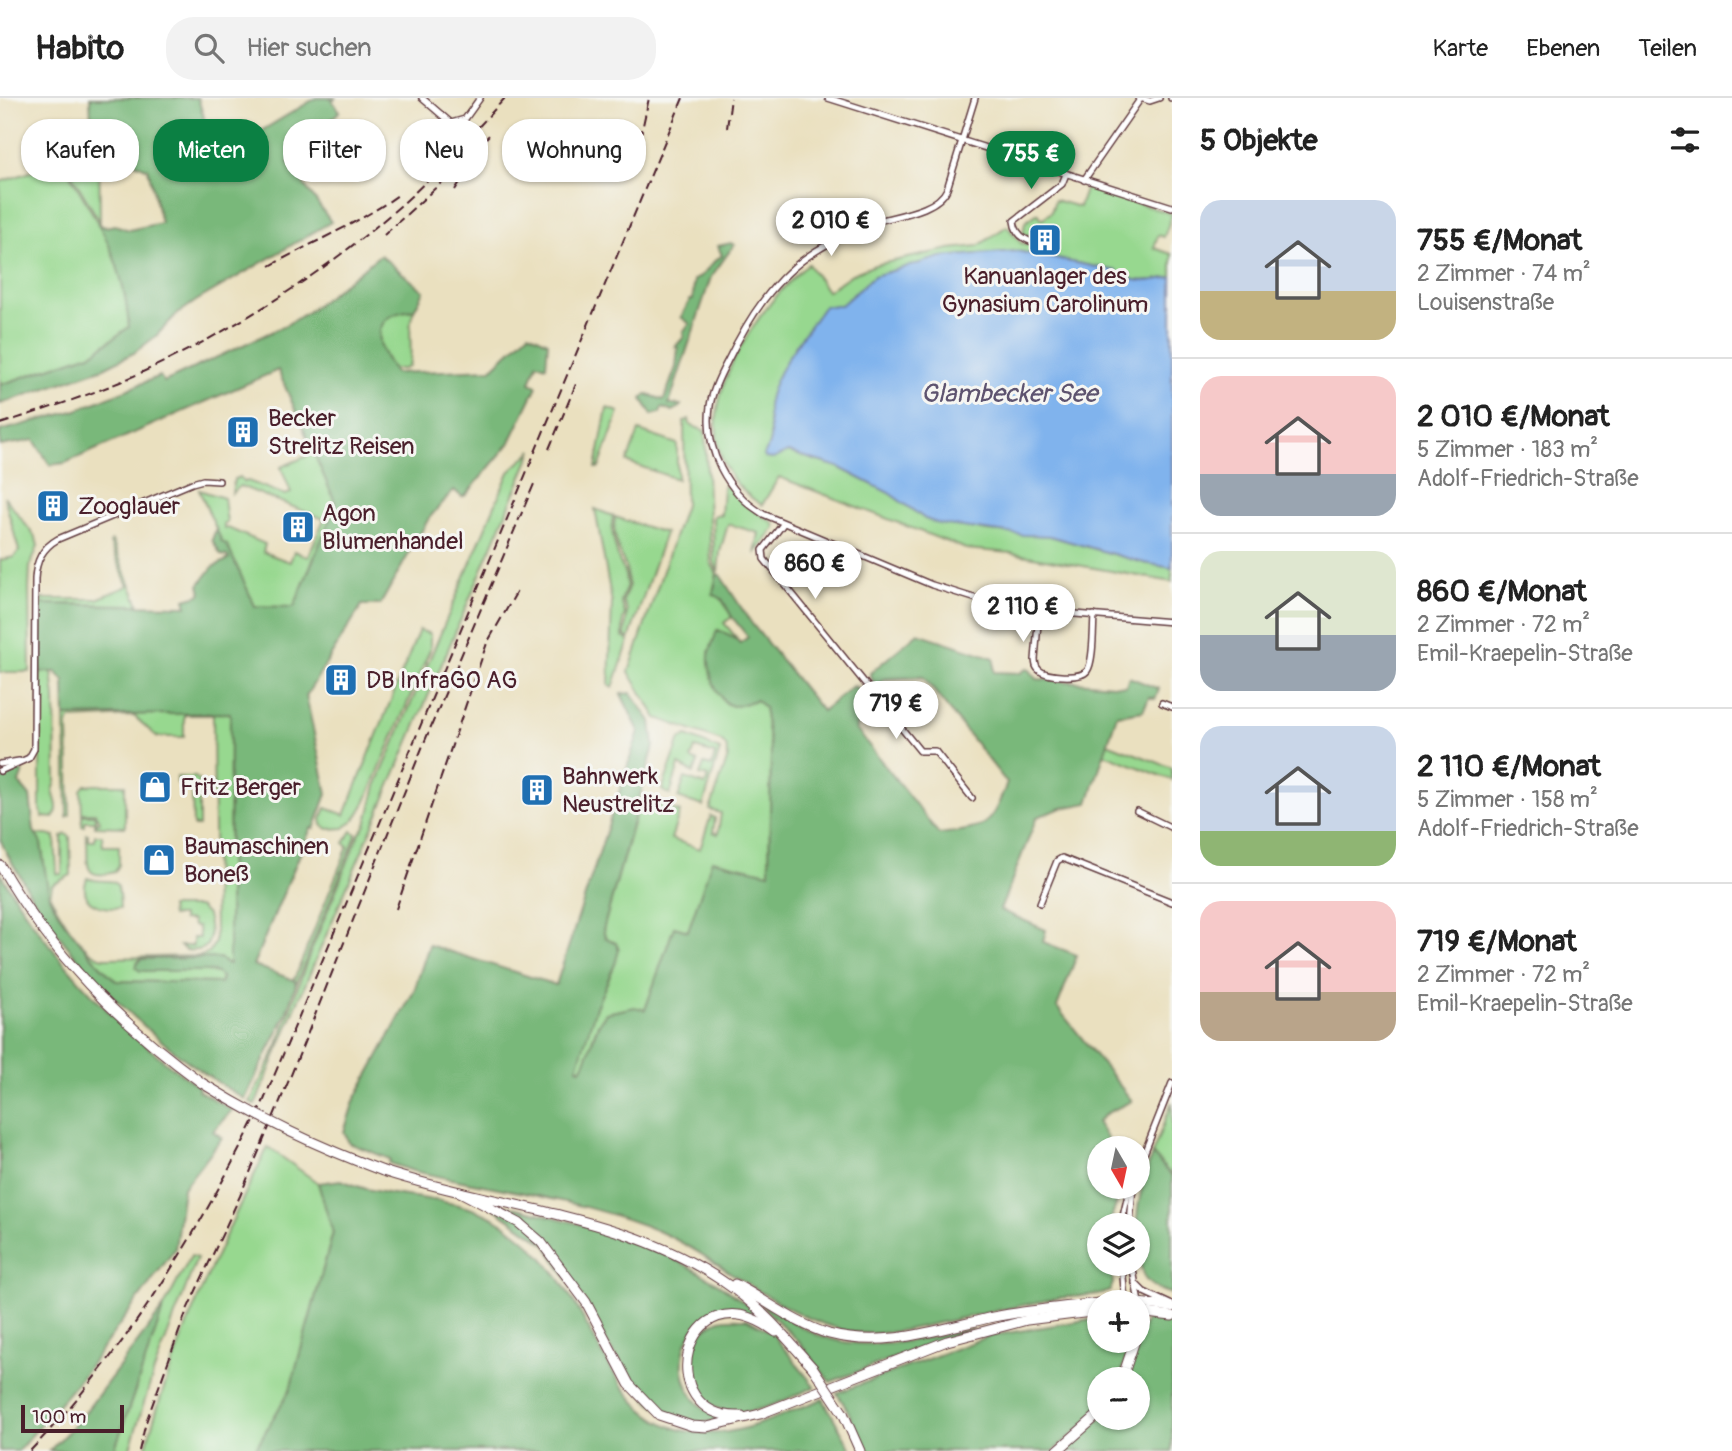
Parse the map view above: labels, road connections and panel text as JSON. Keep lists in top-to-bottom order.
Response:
{
  "water": ["Glambecker See"],
  "places": {
    "building": [
      "Kanuanlager des Gynasium Carolinum",
      "Becker Strelitz Reisen",
      "Zooglauer",
      "Agon Blumenhandel",
      "DB InfraGO AG",
      "Bahnwerk Neustrelitz"
    ],
    "shop": ["Fritz Berger", "Baumaschinen Boneß"]
  },
  "scale_bar": "100 m",
  "north": "bottom",
  "page": {
    "header": "Habito",
    "search": "Hier suchen",
    "nav": ["Karte", "Ebenen", "Teilen"],
    "heading": "5 Objekte",
    "chip": [
      "Kaufen",
      "Mieten",
      "Filter",
      "Neu",
      "Wohnung"
    ],
    "price": [
      "755 €",
      "2 010 €",
      "860 €",
      "2 110 €",
      "719 €"
    ],
    "list": [
      {
        "name": "755 €/Monat",
        "note": "2 Zimmer · 74 m² · Louisenstraße"
      },
      {
        "name": "2 010 €/Monat",
        "note": "5 Zimmer · 183 m² · Adolf-Friedrich-Straße"
      },
      {
        "name": "860 €/Monat",
        "note": "2 Zimmer · 72 m² · Emil-Kraepelin-Straße"
      },
      {
        "name": "2 110 €/Monat",
        "note": "5 Zimmer · 158 m² · Adolf-Friedrich-Straße"
      },
      {
        "name": "719 €/Monat",
        "note": "2 Zimmer · 72 m² · Emil-Kraepelin-Straße"
      }
    ],
    "map_buttons": ["+", "−"],
    "scale": "100 m"
  }
}
